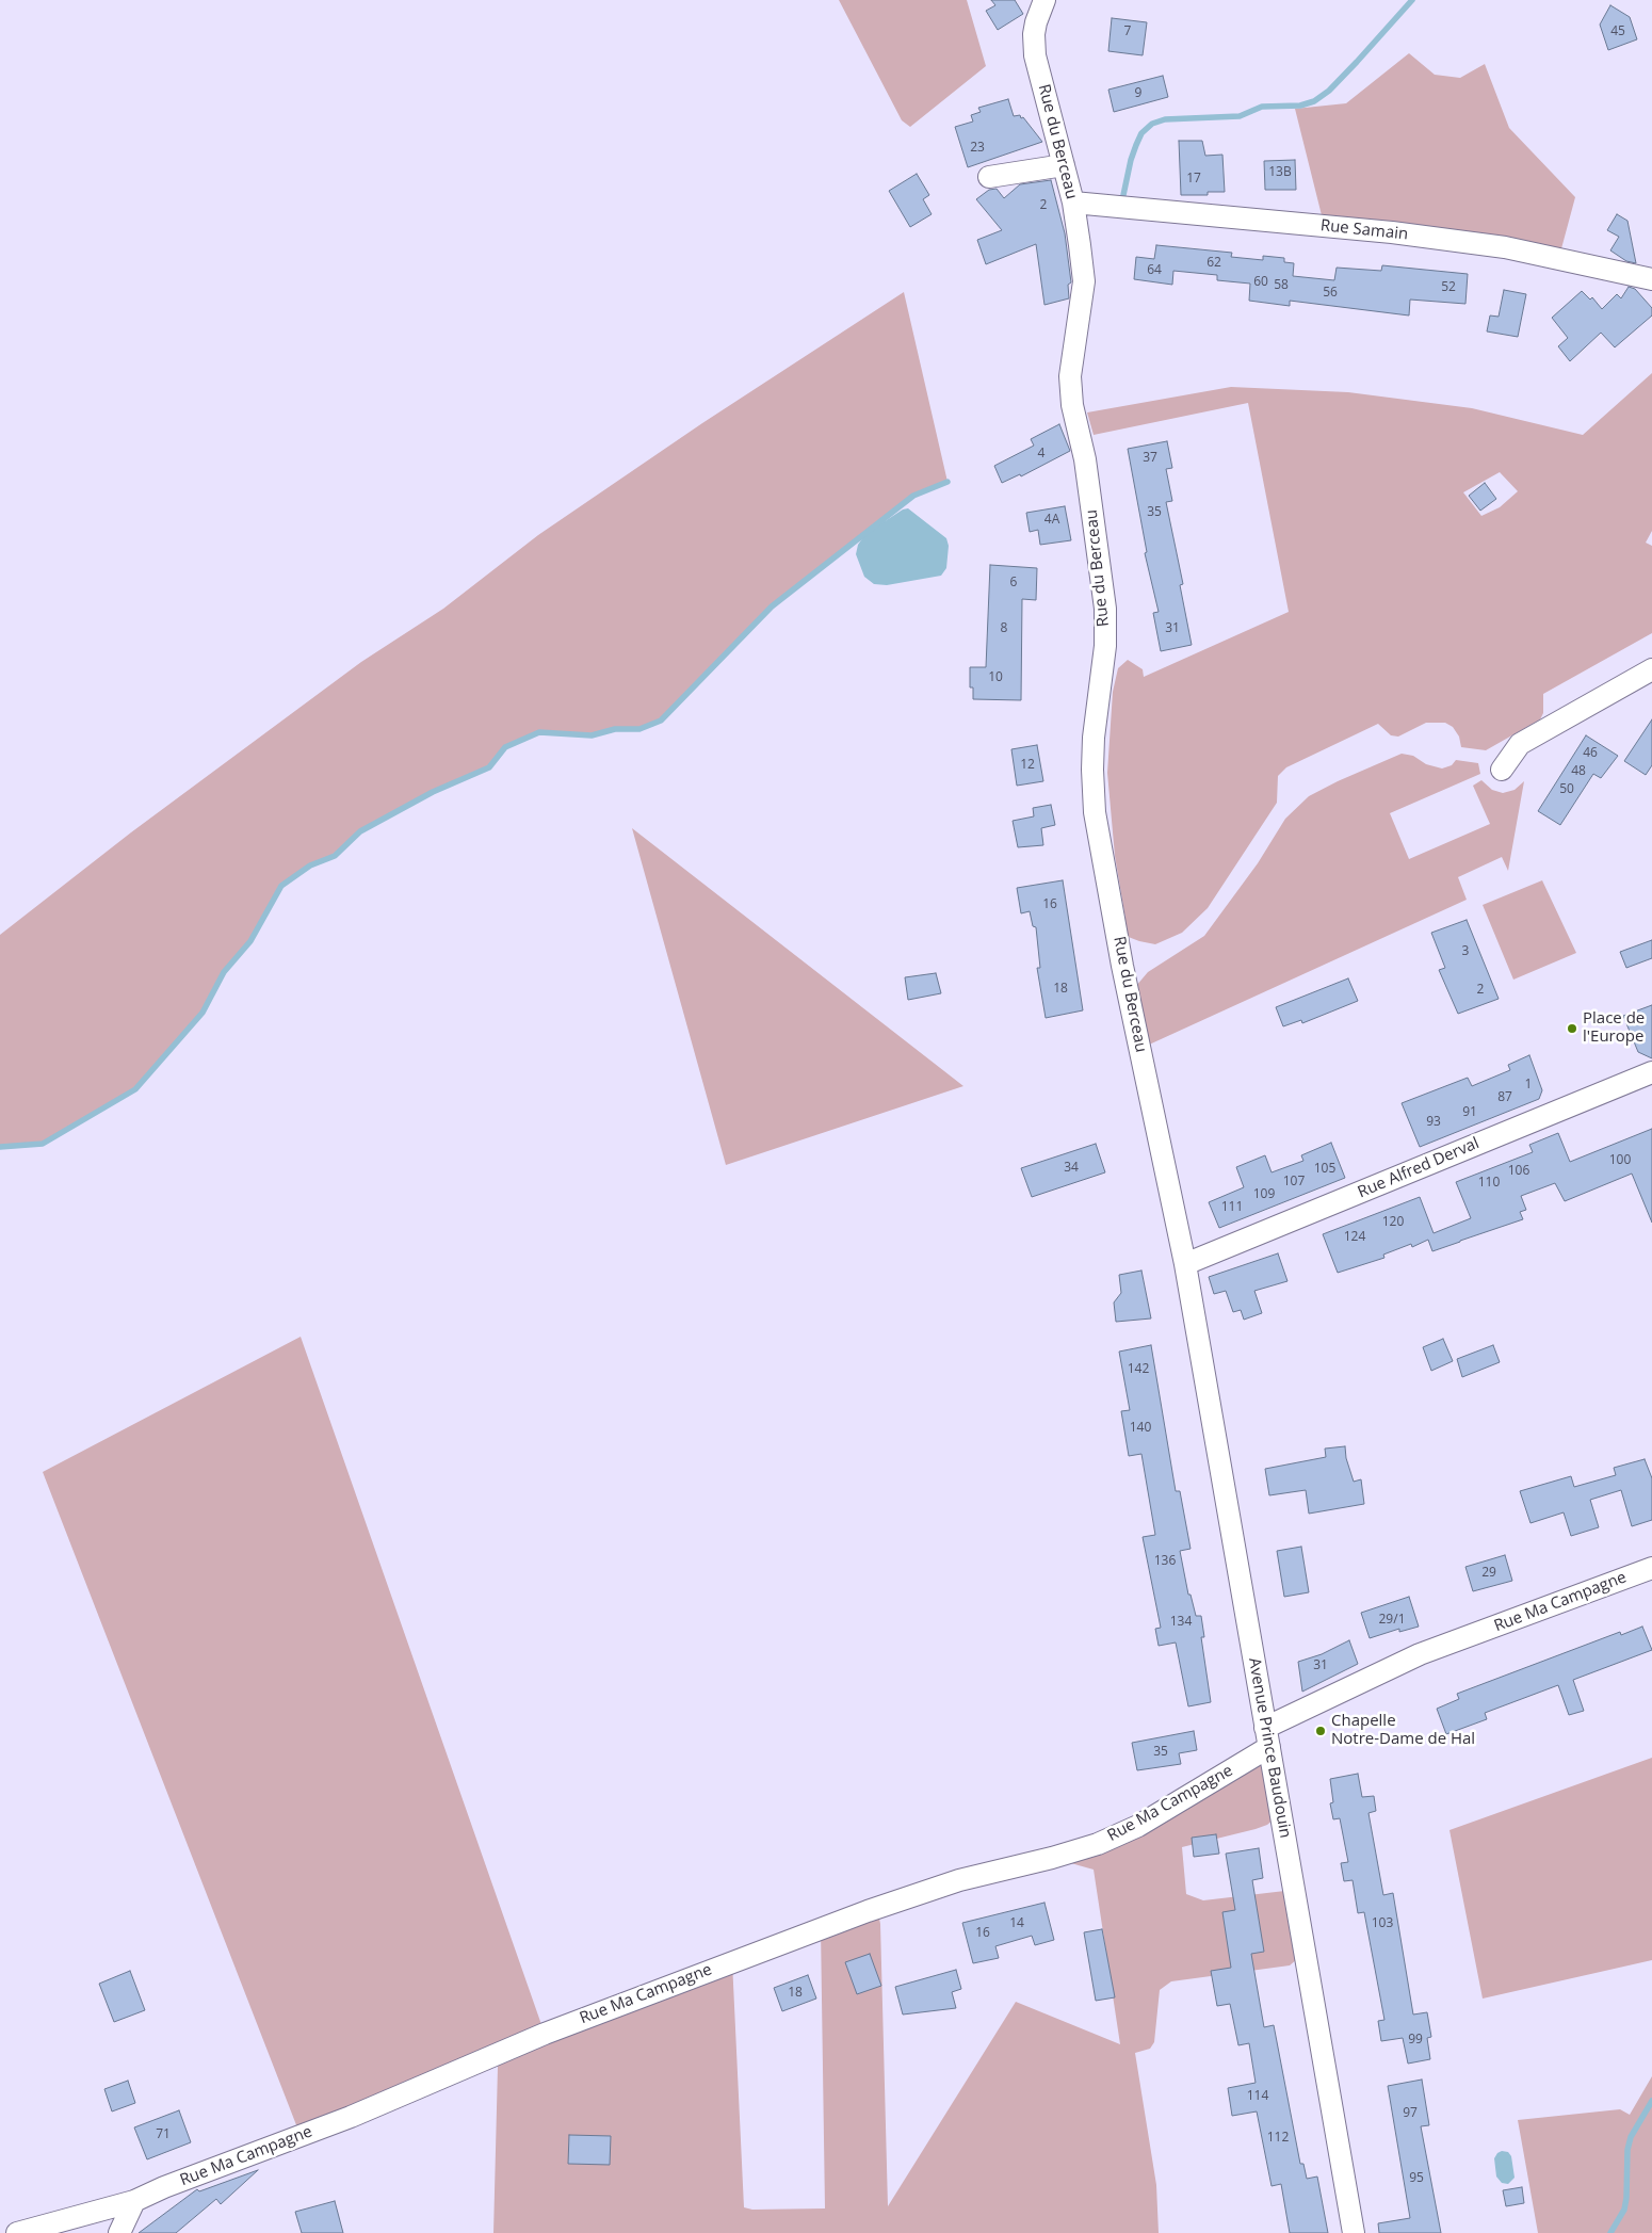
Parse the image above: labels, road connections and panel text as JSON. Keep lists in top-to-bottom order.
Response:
{
  "streets": {
    "street": [
      "Rue du Berceau",
      "Rue Samain",
      "Rue Alfred Derval",
      "Rue Ma Campagne",
      "Avenue Prince Baudouin"
    ]
  },
  "crossings": [
    ["Rue du Berceau", "Rue Samain"],
    ["Rue du Berceau", "Rue Alfred Derval"],
    ["Rue du Berceau", "Avenue Prince Baudouin"],
    ["Rue Alfred Derval", "Avenue Prince Baudouin"],
    ["Rue Ma Campagne", "Avenue Prince Baudouin"]
  ],
  "places": ["Place de l'Europe", "Chapelle Notre-Dame de Hal"],
  "house_numbers": [
    "7",
    "45",
    "9",
    "23",
    "13B",
    "17",
    "2",
    "62",
    "64",
    "60",
    "58",
    "52",
    "56",
    "4",
    "37",
    "35",
    "4A",
    "6",
    "8",
    "31",
    "10",
    "46",
    "12",
    "48",
    "50",
    "16",
    "3",
    "18",
    "2",
    "1",
    "87",
    "91",
    "93",
    "100",
    "34",
    "105",
    "106",
    "107",
    "110",
    "109",
    "111",
    "120",
    "124",
    "142",
    "140",
    "136",
    "29",
    "29/1",
    "134",
    "31",
    "35",
    "14",
    "103",
    "16",
    "18",
    "99",
    "114",
    "97",
    "71",
    "112",
    "95"
  ]
}
